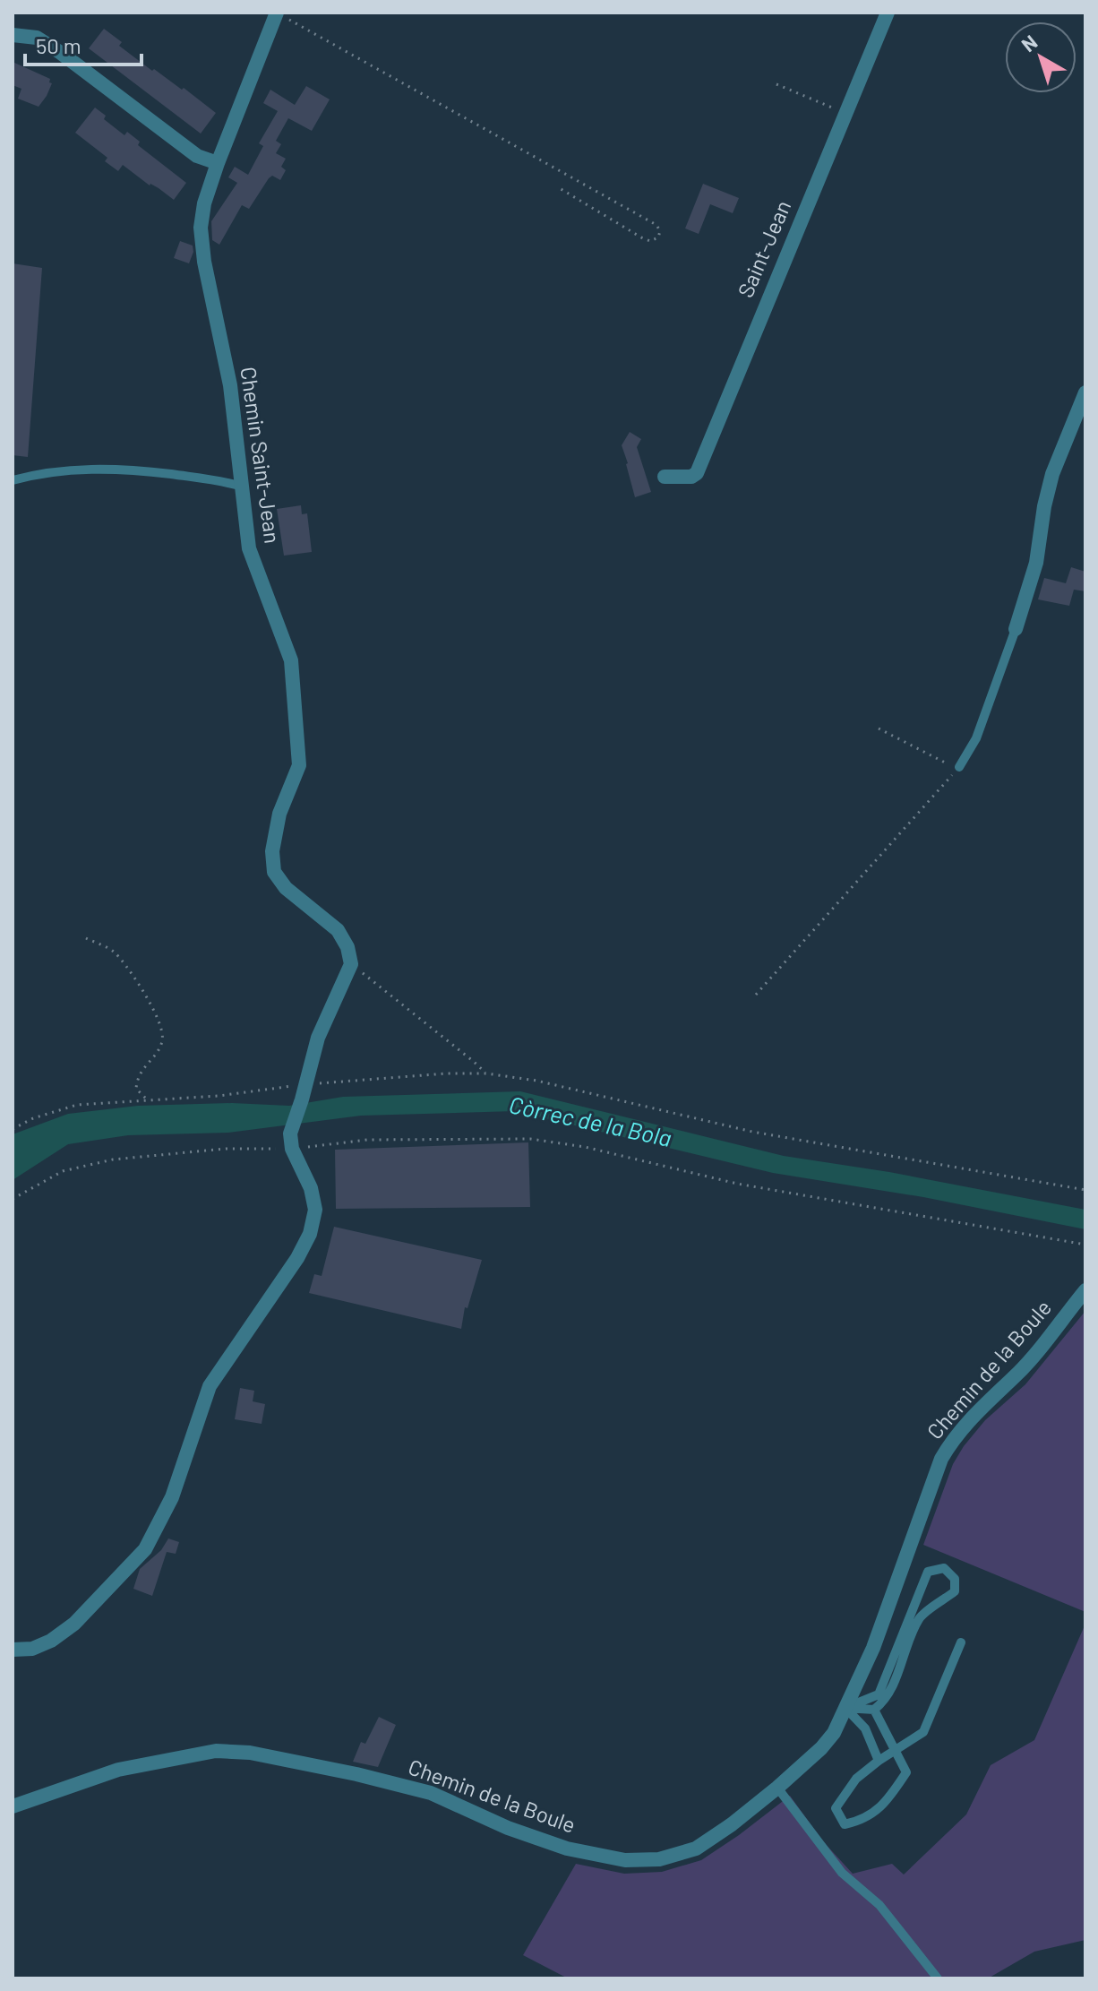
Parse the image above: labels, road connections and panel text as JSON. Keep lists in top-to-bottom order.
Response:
{
  "streets": {
    "street": ["Saint-Jean", "Chemin Saint-Jean", "Chemin de la Boule"]
  },
  "water": ["Còrrec de la Bola"],
  "scale_bar": "50 m",
  "north": "top left"
}
